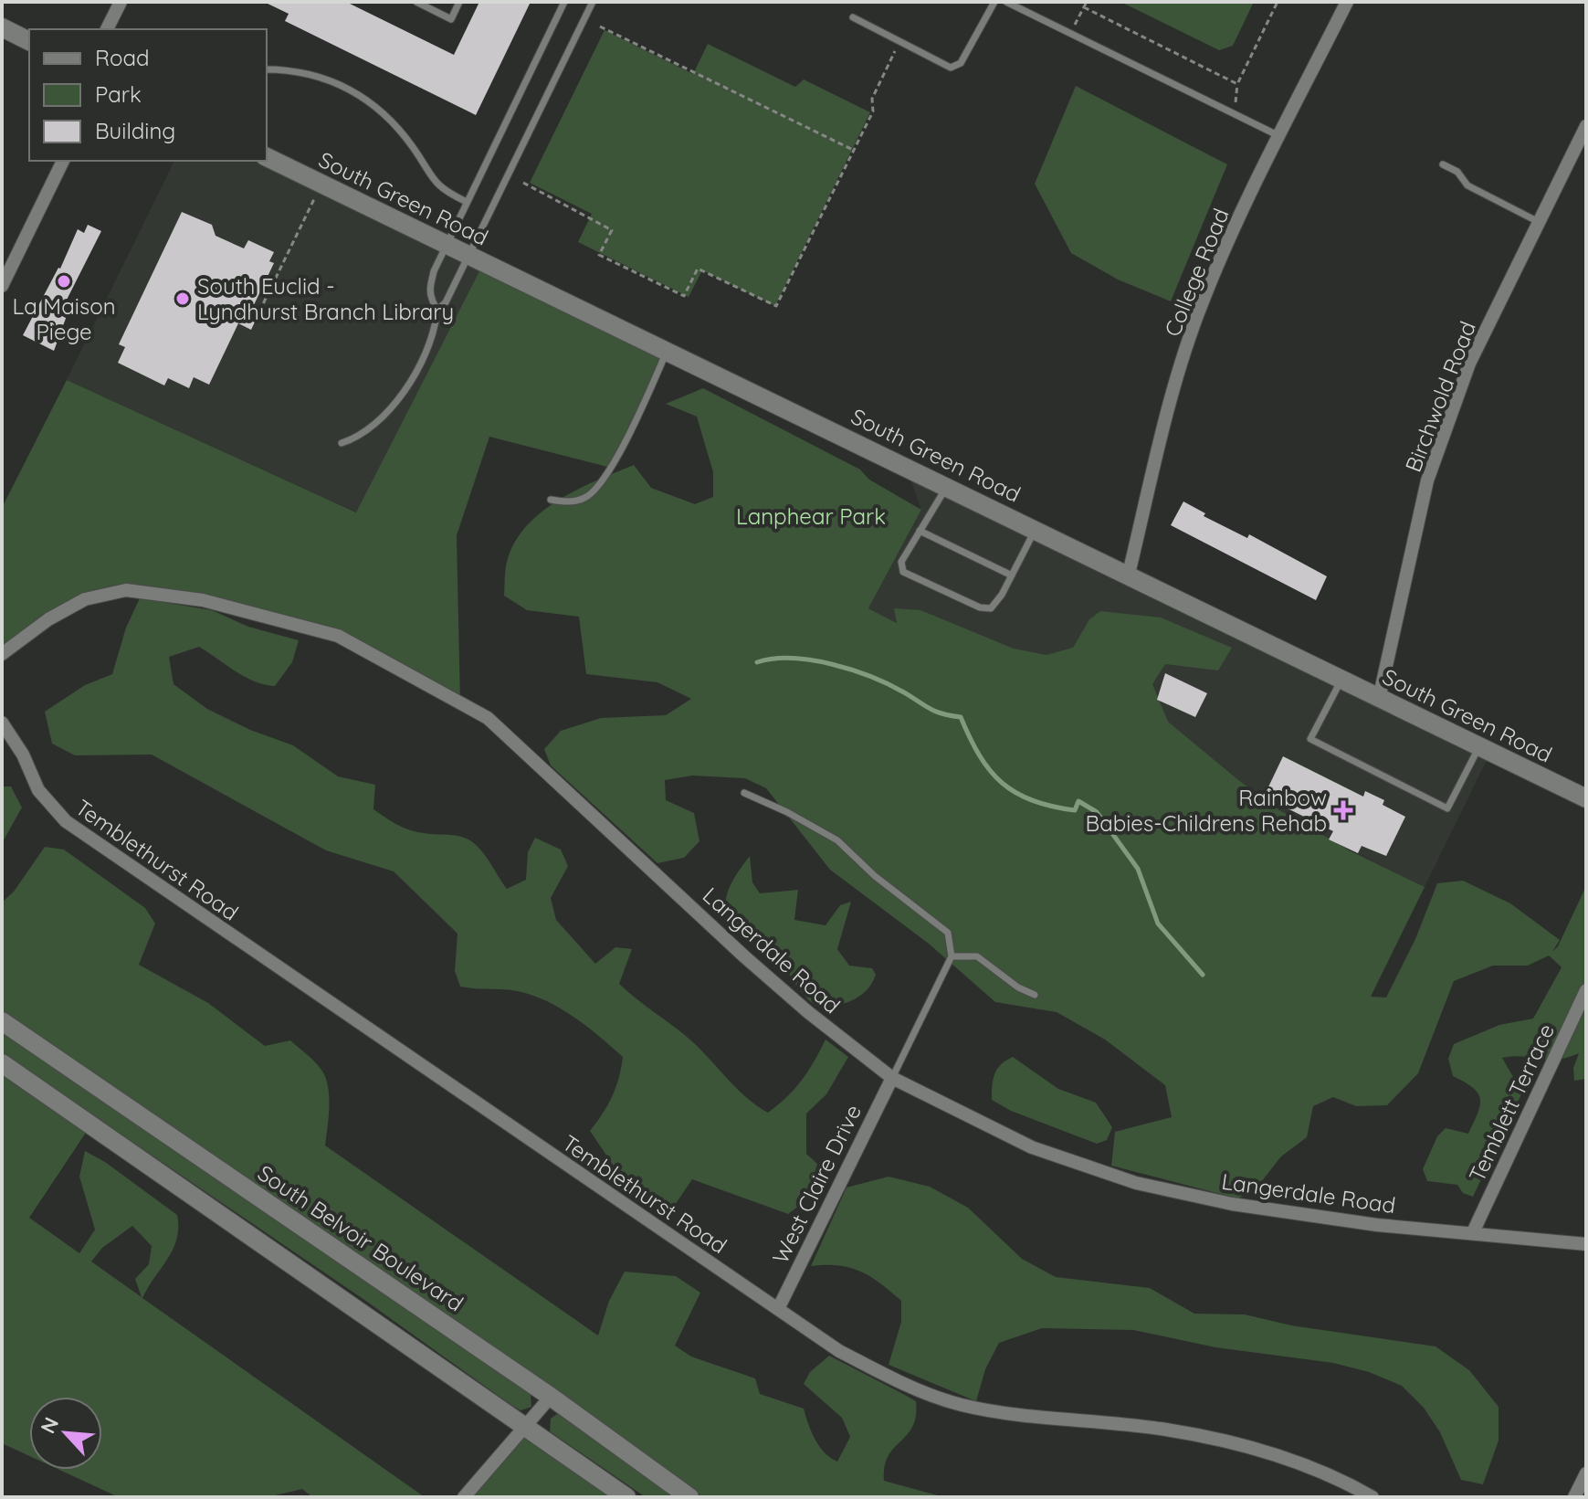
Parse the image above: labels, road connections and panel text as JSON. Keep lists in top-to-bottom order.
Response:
{
  "streets": {
    "street": [
      "South Green Road",
      "College Road",
      "Birchwold Road",
      "Temblethurst Road",
      "Langerdale Road",
      "Temblett Terrace",
      "West Claire Drive",
      "South Belvoir Boulevard"
    ]
  },
  "crossings": [
    ["South Green Road", "College Road"],
    ["South Green Road", "Birchwold Road"],
    ["Temblethurst Road", "West Claire Drive"],
    ["Langerdale Road", "Temblett Terrace"],
    ["Langerdale Road", "West Claire Drive"]
  ],
  "parks": ["Lanphear Park"],
  "places": {
    "other": ["La Maison Piege", "South Euclid - Lyndhurst Branch Library"],
    "health": ["Rainbow Babies-Childrens Rehab"]
  },
  "legend": ["Road", "Park", "Building"],
  "north": "top left"
}
